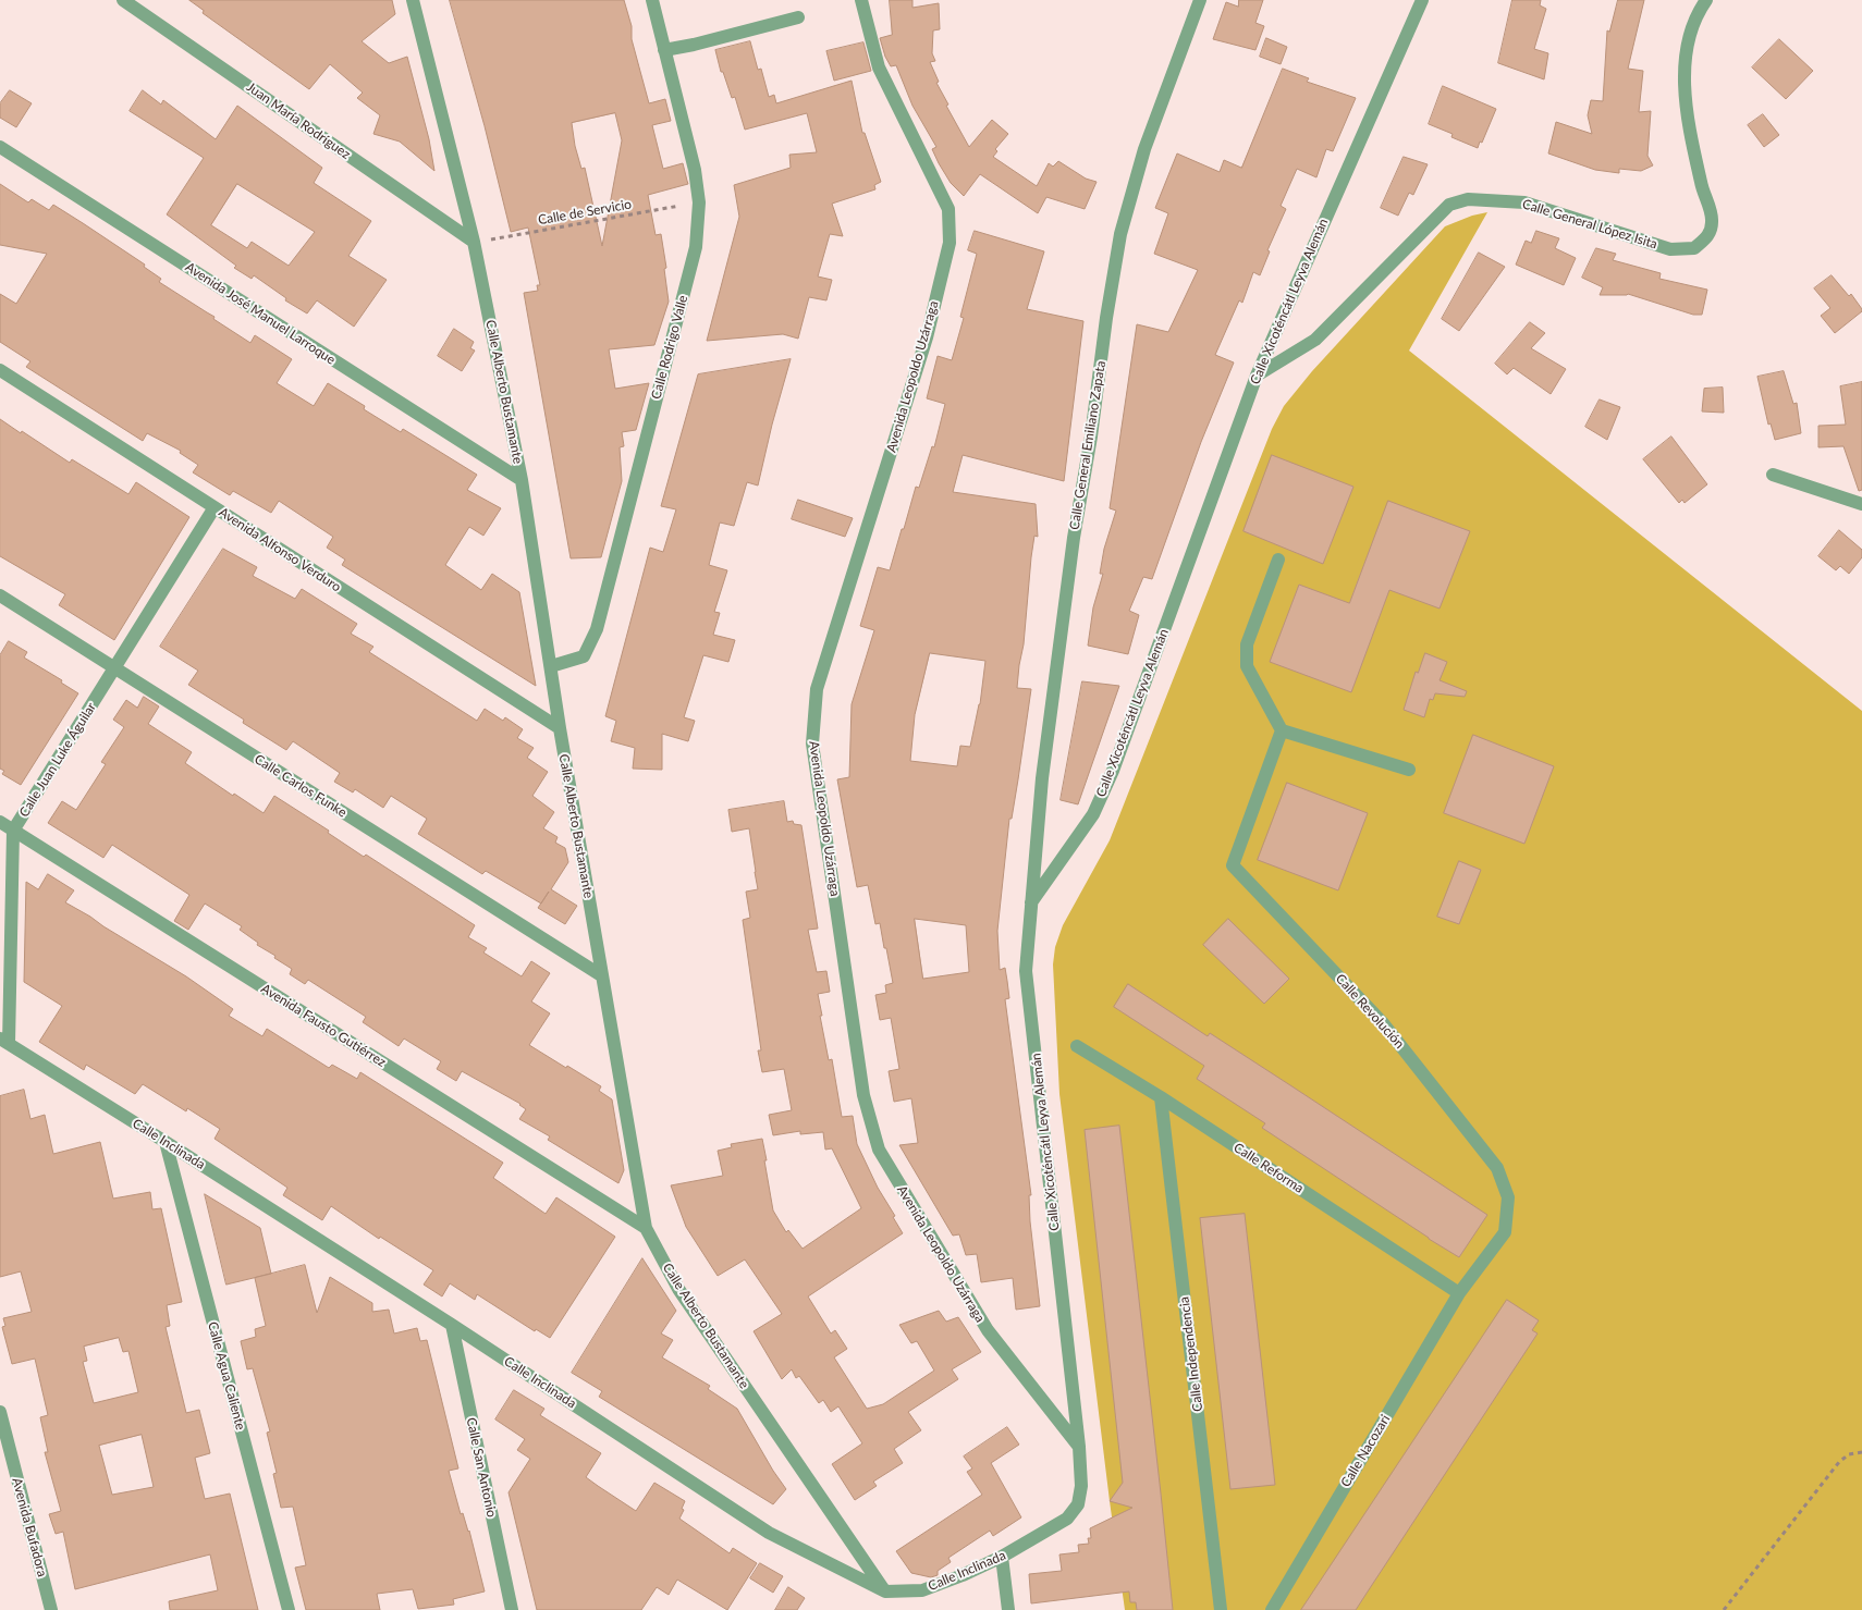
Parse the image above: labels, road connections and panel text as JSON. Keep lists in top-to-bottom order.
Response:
{
  "streets": {
    "street": [
      "Juan María Rodríguez",
      "Calle General López Isita",
      "Calle Xicoténcátl Leyva Alemán",
      "Avenida José Manuel Larroque",
      "Calle Rodrigo Valle",
      "Avenida Leopoldo Uzárraga",
      "Calle Alberto Bustamante",
      "Calle General Emiliano Zapata",
      "Avenida Alfonso Verduro",
      "Calle Juan Luke Águilar",
      "Calle Carlos Funke",
      "Calle Revolución",
      "Avenida Fausto Gutiérrez",
      "Calle Inclinada",
      "Calle Reforma",
      "Calle Independencia",
      "Calle Agua Caliente",
      "Calle Nacozari",
      "Calle San Antonio",
      "Avenida Bufadora"
    ],
    "path": ["Calle de Servicio"]
  },
  "crossings": [
    ["Juan María Rodríguez", "Calle de Servicio"],
    ["Juan María Rodríguez", "Calle Alberto Bustamante"],
    ["Calle de Servicio", "Calle Rodrigo Valle"],
    ["Calle de Servicio", "Calle Alberto Bustamante"],
    ["Calle General López Isita", "Calle Xicoténcátl Leyva Alemán"],
    ["Calle Xicoténcátl Leyva Alemán", "Avenida Leopoldo Uzárraga"],
    ["Calle Xicoténcátl Leyva Alemán", "Calle General Emiliano Zapata"],
    ["Calle Xicoténcátl Leyva Alemán", "Calle Inclinada"],
    ["Avenida José Manuel Larroque", "Calle Alberto Bustamante"],
    ["Calle Rodrigo Valle", "Calle Alberto Bustamante"],
    ["Calle Alberto Bustamante", "Avenida Alfonso Verduro"],
    ["Calle Alberto Bustamante", "Calle Carlos Funke"],
    ["Calle Alberto Bustamante", "Avenida Fausto Gutiérrez"],
    ["Calle Alberto Bustamante", "Calle Inclinada"],
    ["Avenida Alfonso Verduro", "Calle Juan Luke Águilar"],
    ["Calle Juan Luke Águilar", "Calle Carlos Funke"],
    ["Calle Juan Luke Águilar", "Avenida Fausto Gutiérrez"],
    ["Calle Juan Luke Águilar", "Calle Inclinada"],
    ["Calle Revolución", "Calle Reforma"],
    ["Calle Revolución", "Calle Nacozari"],
    ["Calle Inclinada", "Calle Agua Caliente"],
    ["Calle Inclinada", "Calle San Antonio"],
    ["Calle Reforma", "Calle Independencia"],
    ["Calle Reforma", "Calle Nacozari"]
  ]
}
